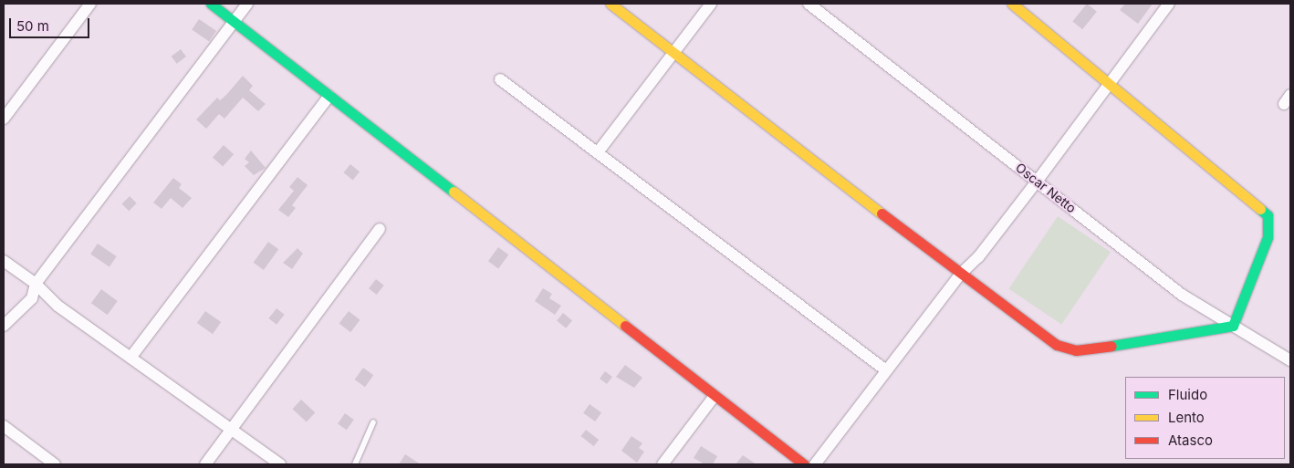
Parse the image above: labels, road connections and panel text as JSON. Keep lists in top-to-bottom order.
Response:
{
  "streets": {
    "street": ["Oscar Netto"]
  },
  "legend": ["Fluido", "Lento", "Atasco"],
  "scale_bar": "50 m"
}
